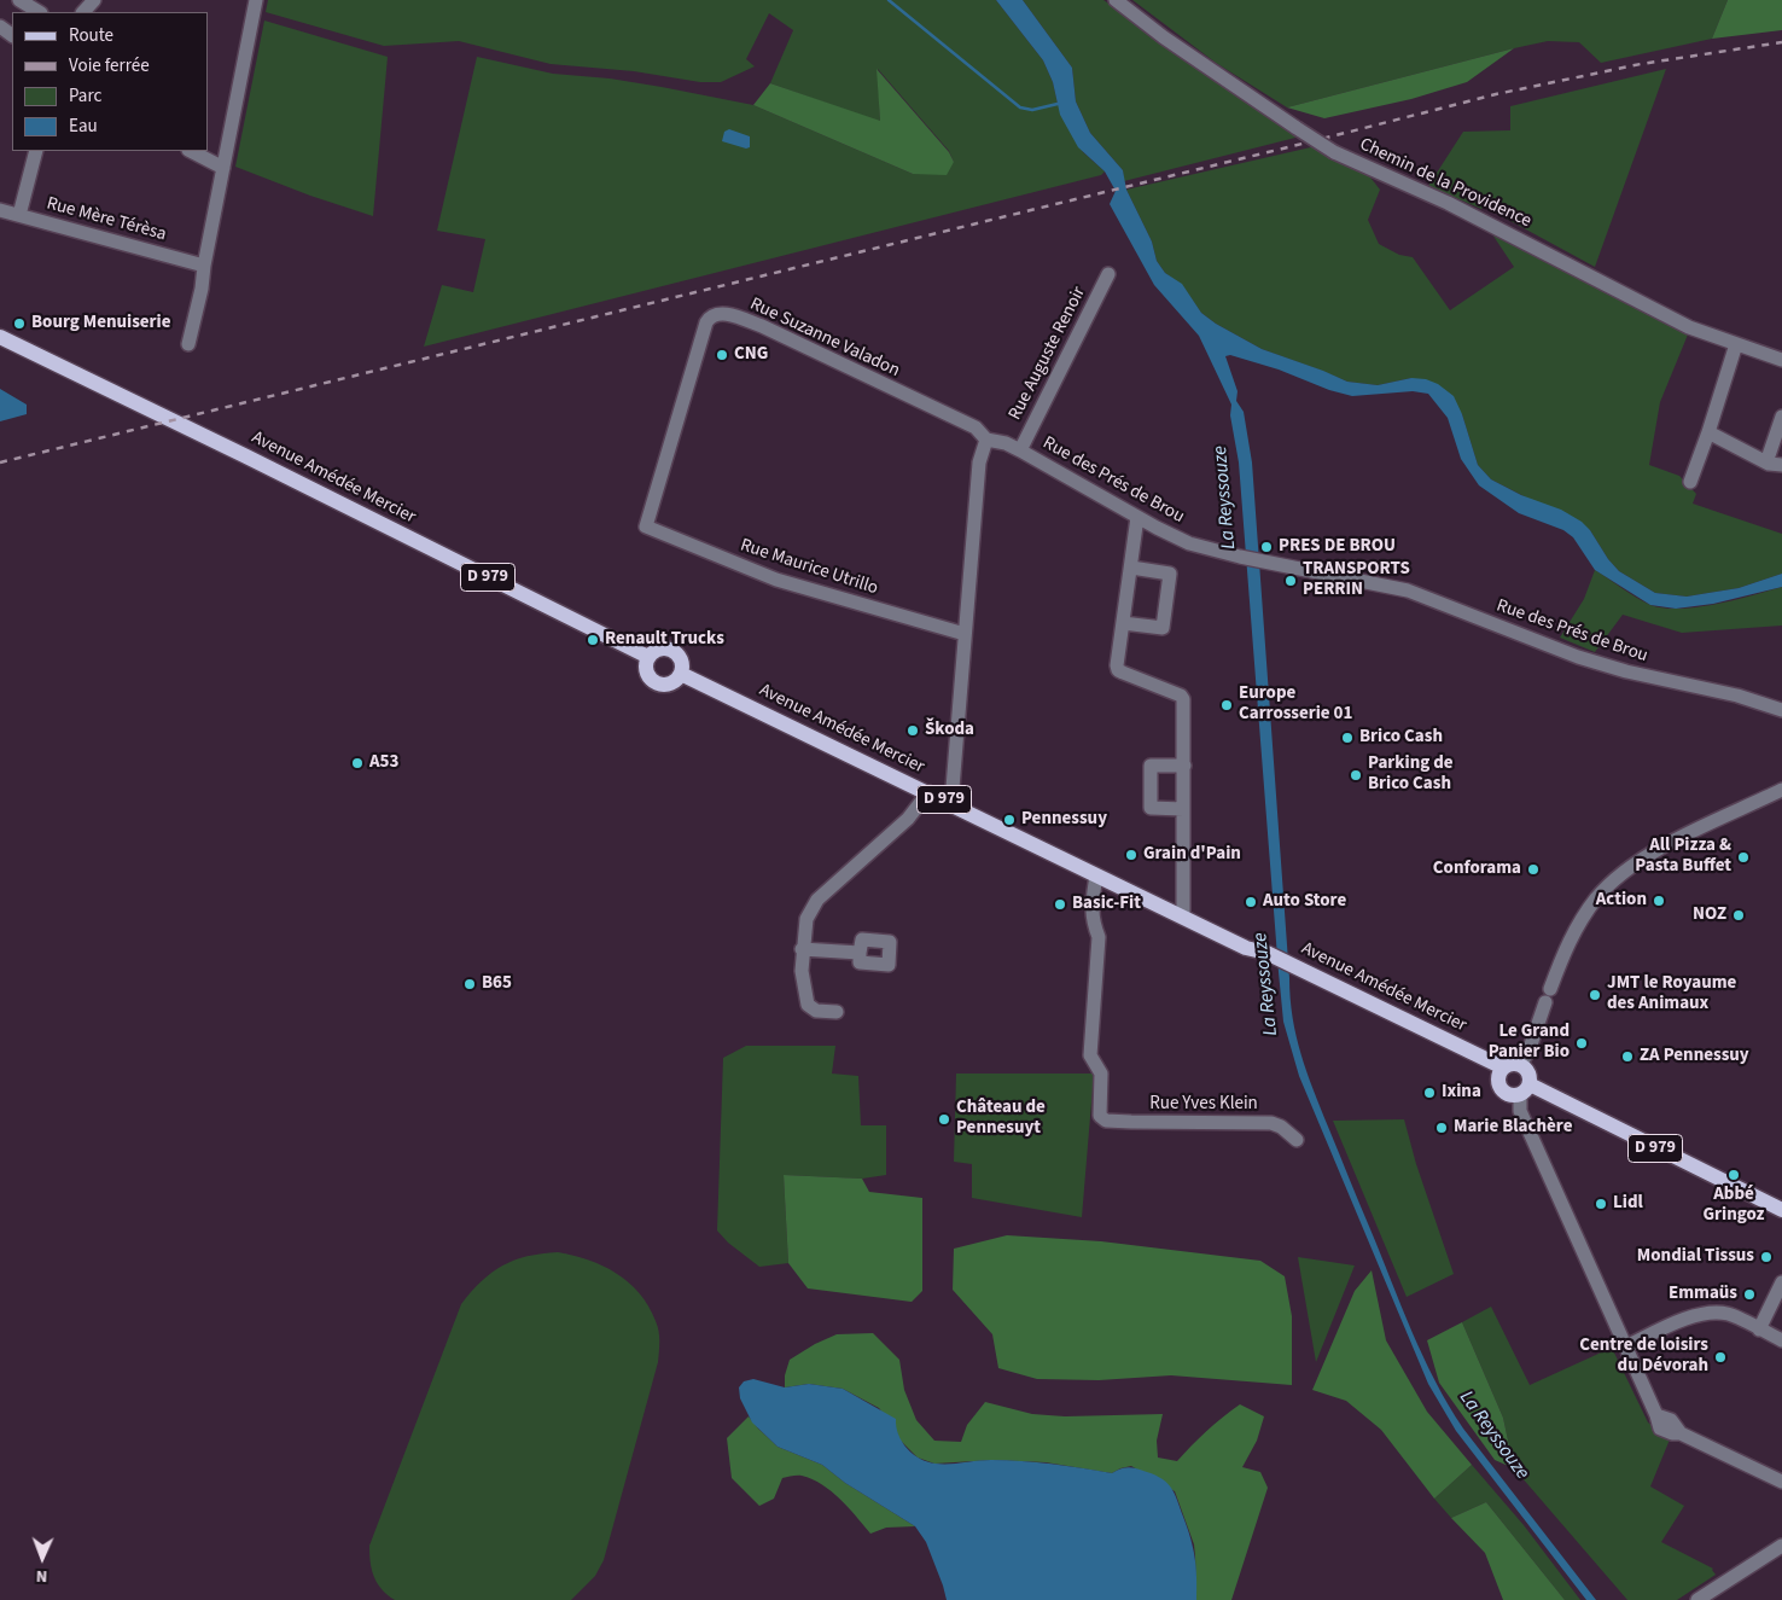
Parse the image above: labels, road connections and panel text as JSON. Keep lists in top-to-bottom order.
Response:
{
  "streets": {
    "main road": ["Avenue Amédée Mercier", "D 979"],
    "street": [
      "Chemin de la Providence",
      "Rue Mère Térèsa",
      "Rue Suzanne Valadon",
      "Rue Auguste Renoir",
      "Rue des Prés de Brou",
      "Rue Maurice Utrillo",
      "Rue Yves Klein"
    ]
  },
  "crossings": [
    ["Rue Suzanne Valadon", "Rue des Prés de Brou"],
    ["Rue Suzanne Valadon", "Rue Maurice Utrillo"],
    ["Rue Auguste Renoir", "Rue des Prés de Brou"],
    ["Avenue Amédée Mercier", "D 979"],
    ["Avenue Amédée Mercier", "Rue Yves Klein"]
  ],
  "water": ["La Reyssouze"],
  "places": [
    "Bourg Menuiserie",
    "CNG",
    "PRES DE BROU",
    "TRANSPORTS PERRIN",
    "Renault Trucks",
    "Europe Carrosserie 01",
    "Škoda",
    "Brico Cash",
    "A53",
    "Parking de Brico Cash",
    "Pennessuy",
    "Grain d'Pain",
    "All Pizza & Pasta Buffet",
    "Conforama",
    "Action",
    "Auto Store",
    "Basic-Fit",
    "NOZ",
    "B65",
    "JMT le Royaume des Animaux",
    "Le Grand Panier Bio",
    "ZA Pennessuy",
    "Ixina",
    "Château de Pennesuyt",
    "Marie Blachère",
    "Abbé Gringoz",
    "Lidl",
    "Mondial Tissus",
    "Emmaüs",
    "Centre de loisirs du Dévorah"
  ],
  "legend": [
    "Route",
    "Voie ferrée",
    "Parc",
    "Eau"
  ],
  "north": "bottom"
}
